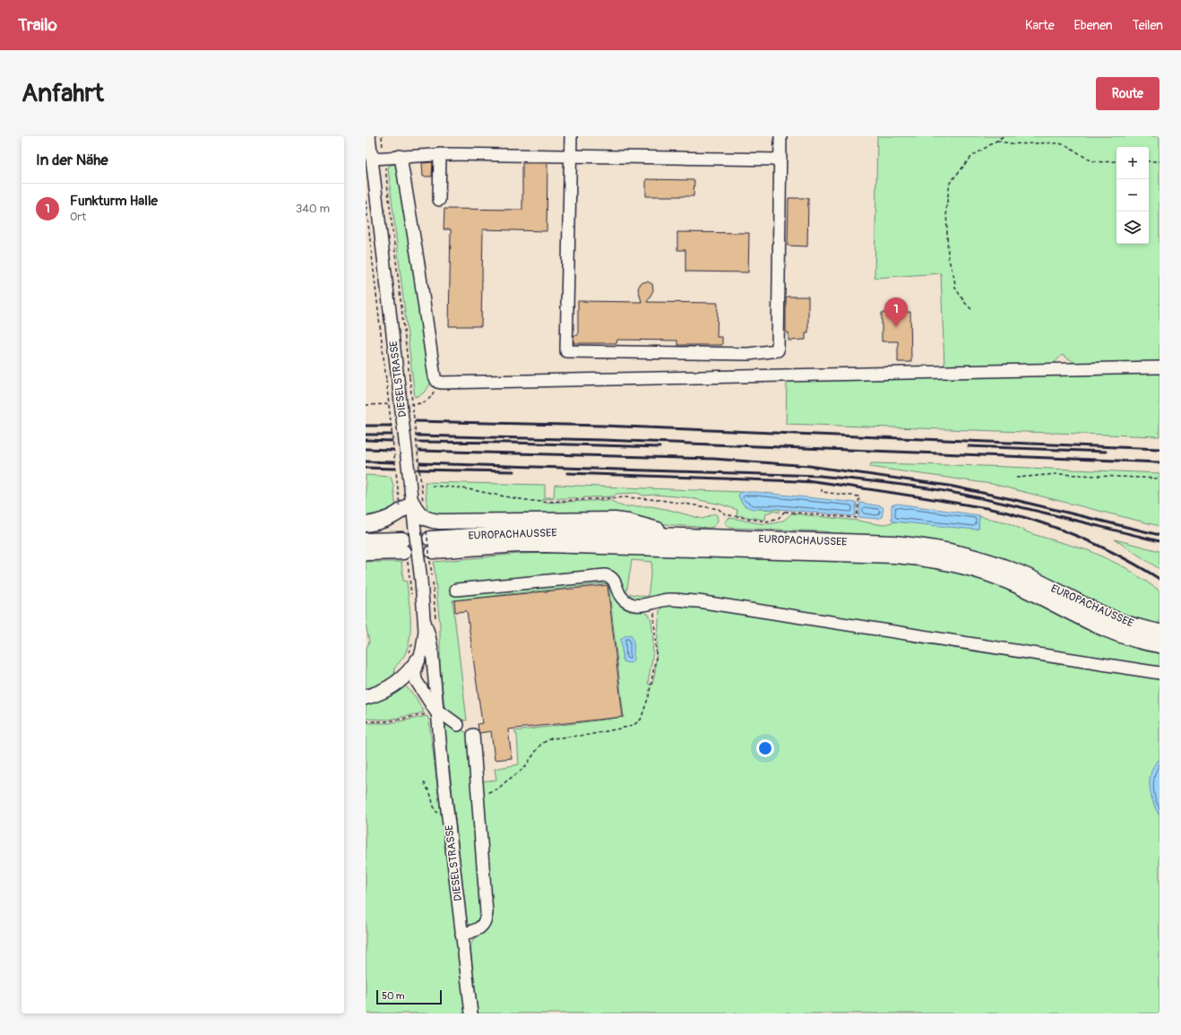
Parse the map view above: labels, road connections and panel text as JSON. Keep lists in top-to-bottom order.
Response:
{
  "streets": {
    "main road": ["EUROPACHAUSSEE"],
    "street": ["DIESELSTRASSE"]
  },
  "crossings": [
    ["DIESELSTRASSE", "EUROPACHAUSSEE"]
  ],
  "scale_bar": "50 m",
  "page": {
    "header": "Trailo",
    "nav": ["Karte", "Ebenen", "Teilen"],
    "buttons": "Route",
    "title": "Anfahrt",
    "heading": "In der Nähe",
    "map_buttons": ["+", "−"],
    "list": [
      {
        "mark": "1",
        "name": "Funkturm Halle",
        "note": "Ort",
        "value": "340 m"
      }
    ],
    "pins": "1",
    "scale": "50 m"
  }
}
